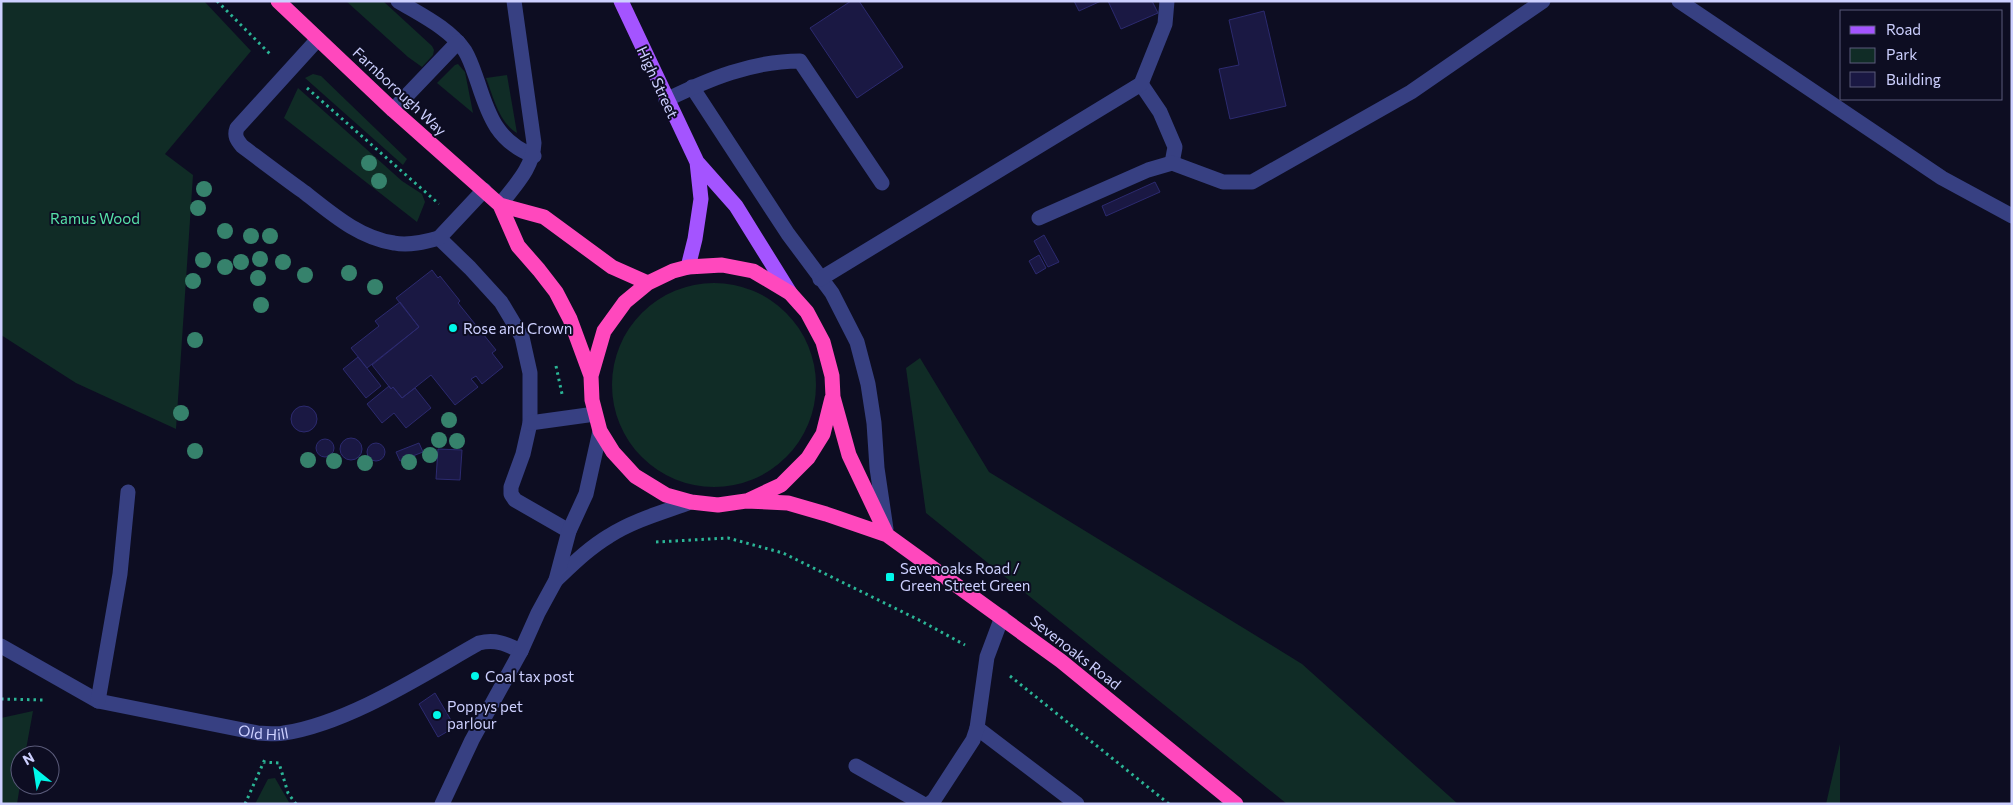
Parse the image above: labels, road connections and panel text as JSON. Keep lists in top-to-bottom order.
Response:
{
  "streets": {
    "highway": ["Farnborough Way", "Sevenoaks Road"],
    "main road": ["High Street"],
    "street": ["Old Hill"]
  },
  "parks": ["Ramus Wood"],
  "places": {
    "other": ["Rose and Crown", "Coal tax post", "Poppys pet parlour"],
    "transit": ["Sevenoaks Road / Green Street Green"]
  },
  "legend": ["Road", "Park", "Building"],
  "north": "top left"
}
